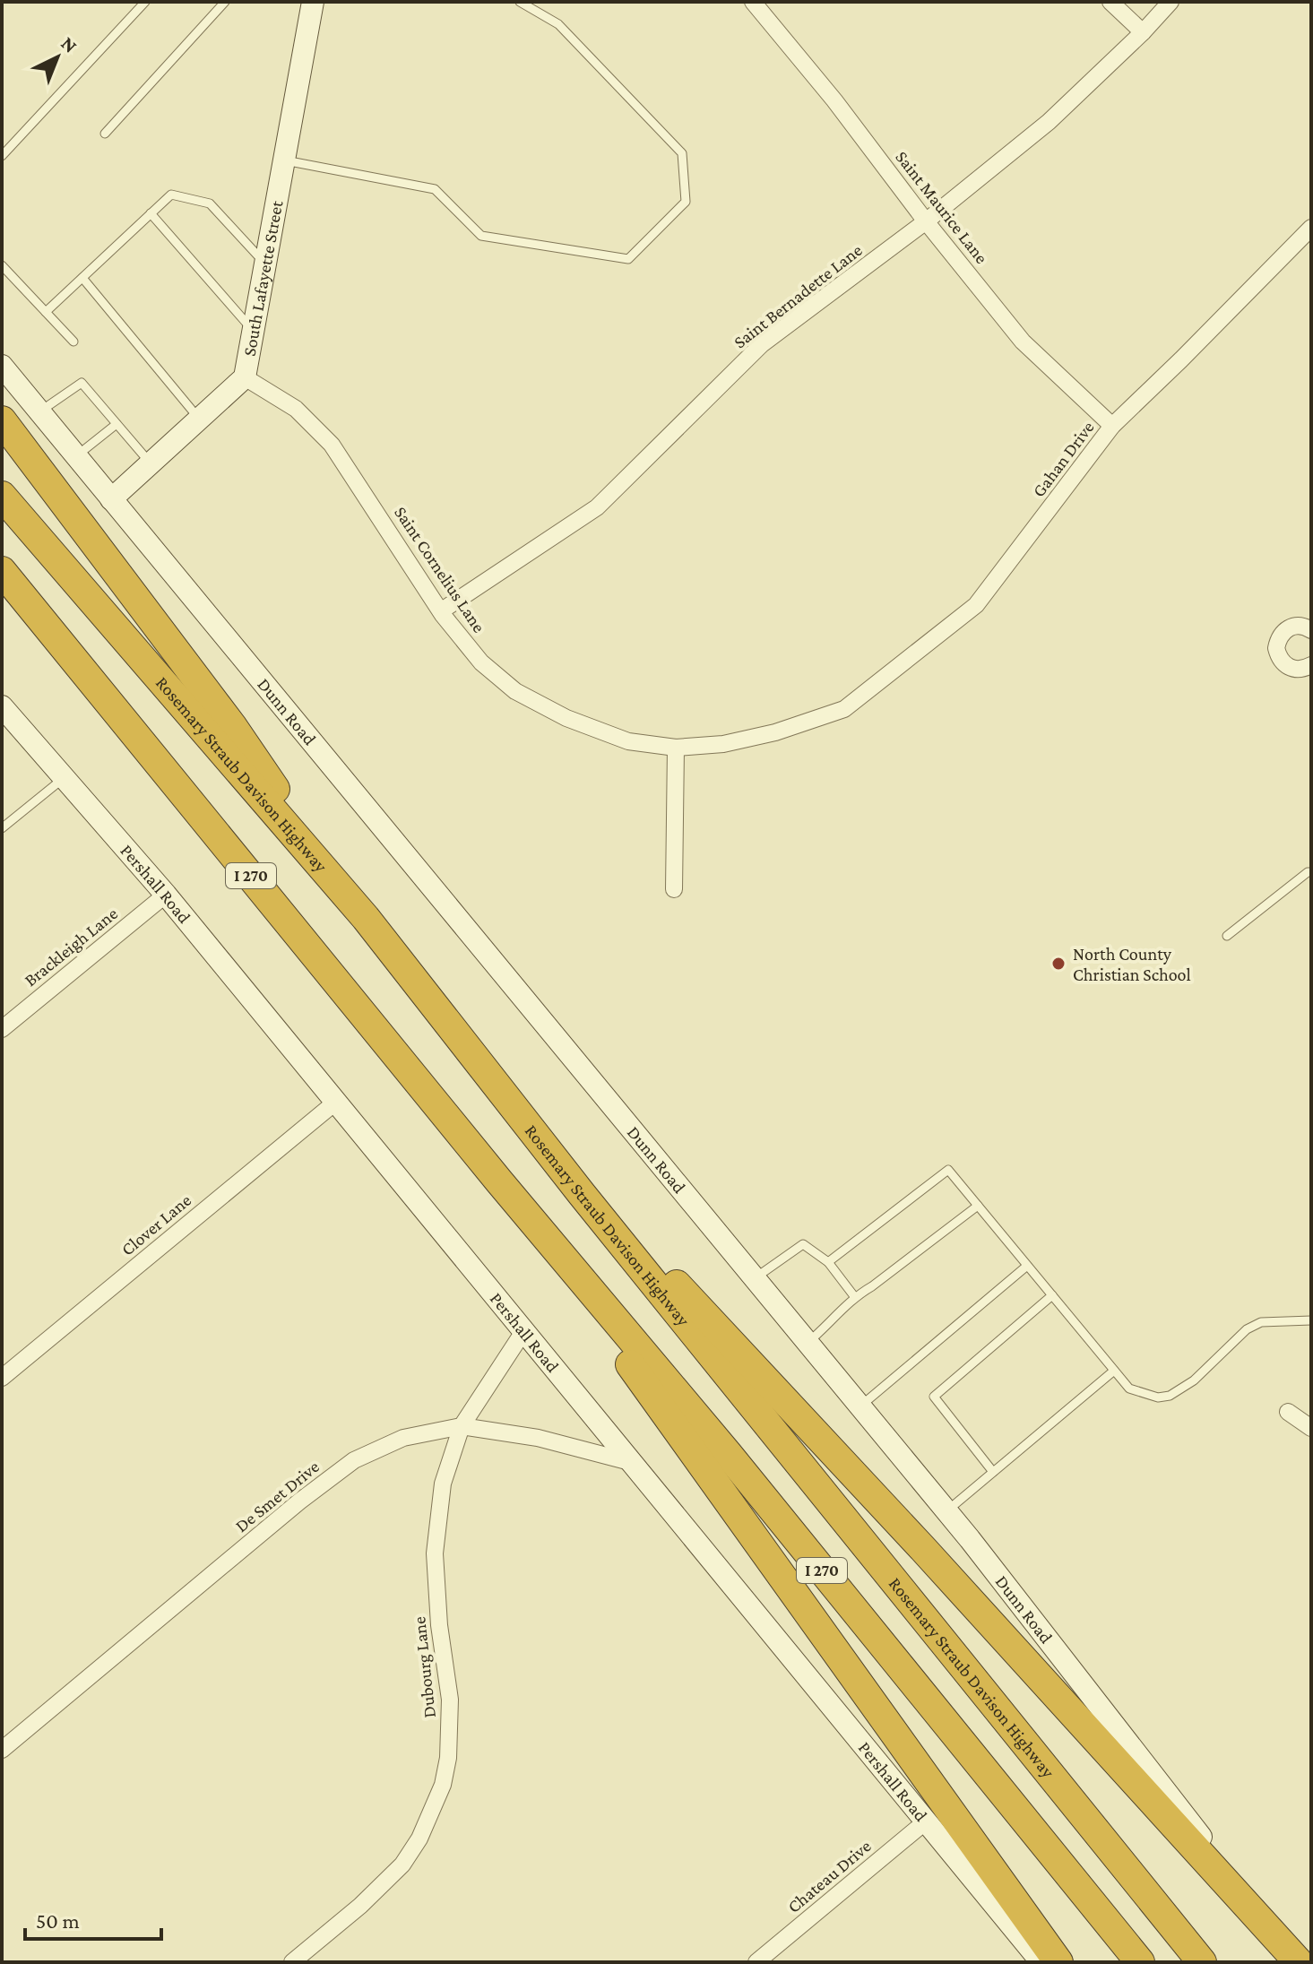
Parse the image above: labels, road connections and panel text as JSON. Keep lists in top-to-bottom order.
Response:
{
  "streets": {
    "highway": ["Rosemary Straub Davison Highway", "I 270"],
    "street": [
      "Saint Maurice Lane",
      "South Lafayette Street",
      "Saint Bernadette Lane",
      "Gahan Drive",
      "Saint Cornelius Lane",
      "Dunn Road",
      "Pershall Road",
      "Brackleigh Lane",
      "Clover Lane",
      "De Smet Drive",
      "Dubourg Lane",
      "Chateau Drive"
    ]
  },
  "crossings": [
    ["Saint Maurice Lane", "Saint Bernadette Lane"],
    ["Saint Maurice Lane", "Gahan Drive"],
    ["South Lafayette Street", "Saint Cornelius Lane"],
    ["South Lafayette Street", "Dunn Road"],
    ["Saint Bernadette Lane", "Saint Cornelius Lane"],
    ["Gahan Drive", "Saint Cornelius Lane"],
    ["Pershall Road", "Brackleigh Lane"],
    ["Pershall Road", "Clover Lane"],
    ["Pershall Road", "De Smet Drive"],
    ["Pershall Road", "Dubourg Lane"],
    ["Pershall Road", "Chateau Drive"],
    ["De Smet Drive", "Dubourg Lane"]
  ],
  "places": ["North County Christian School"],
  "scale_bar": "50 m",
  "north": "top right"
}
